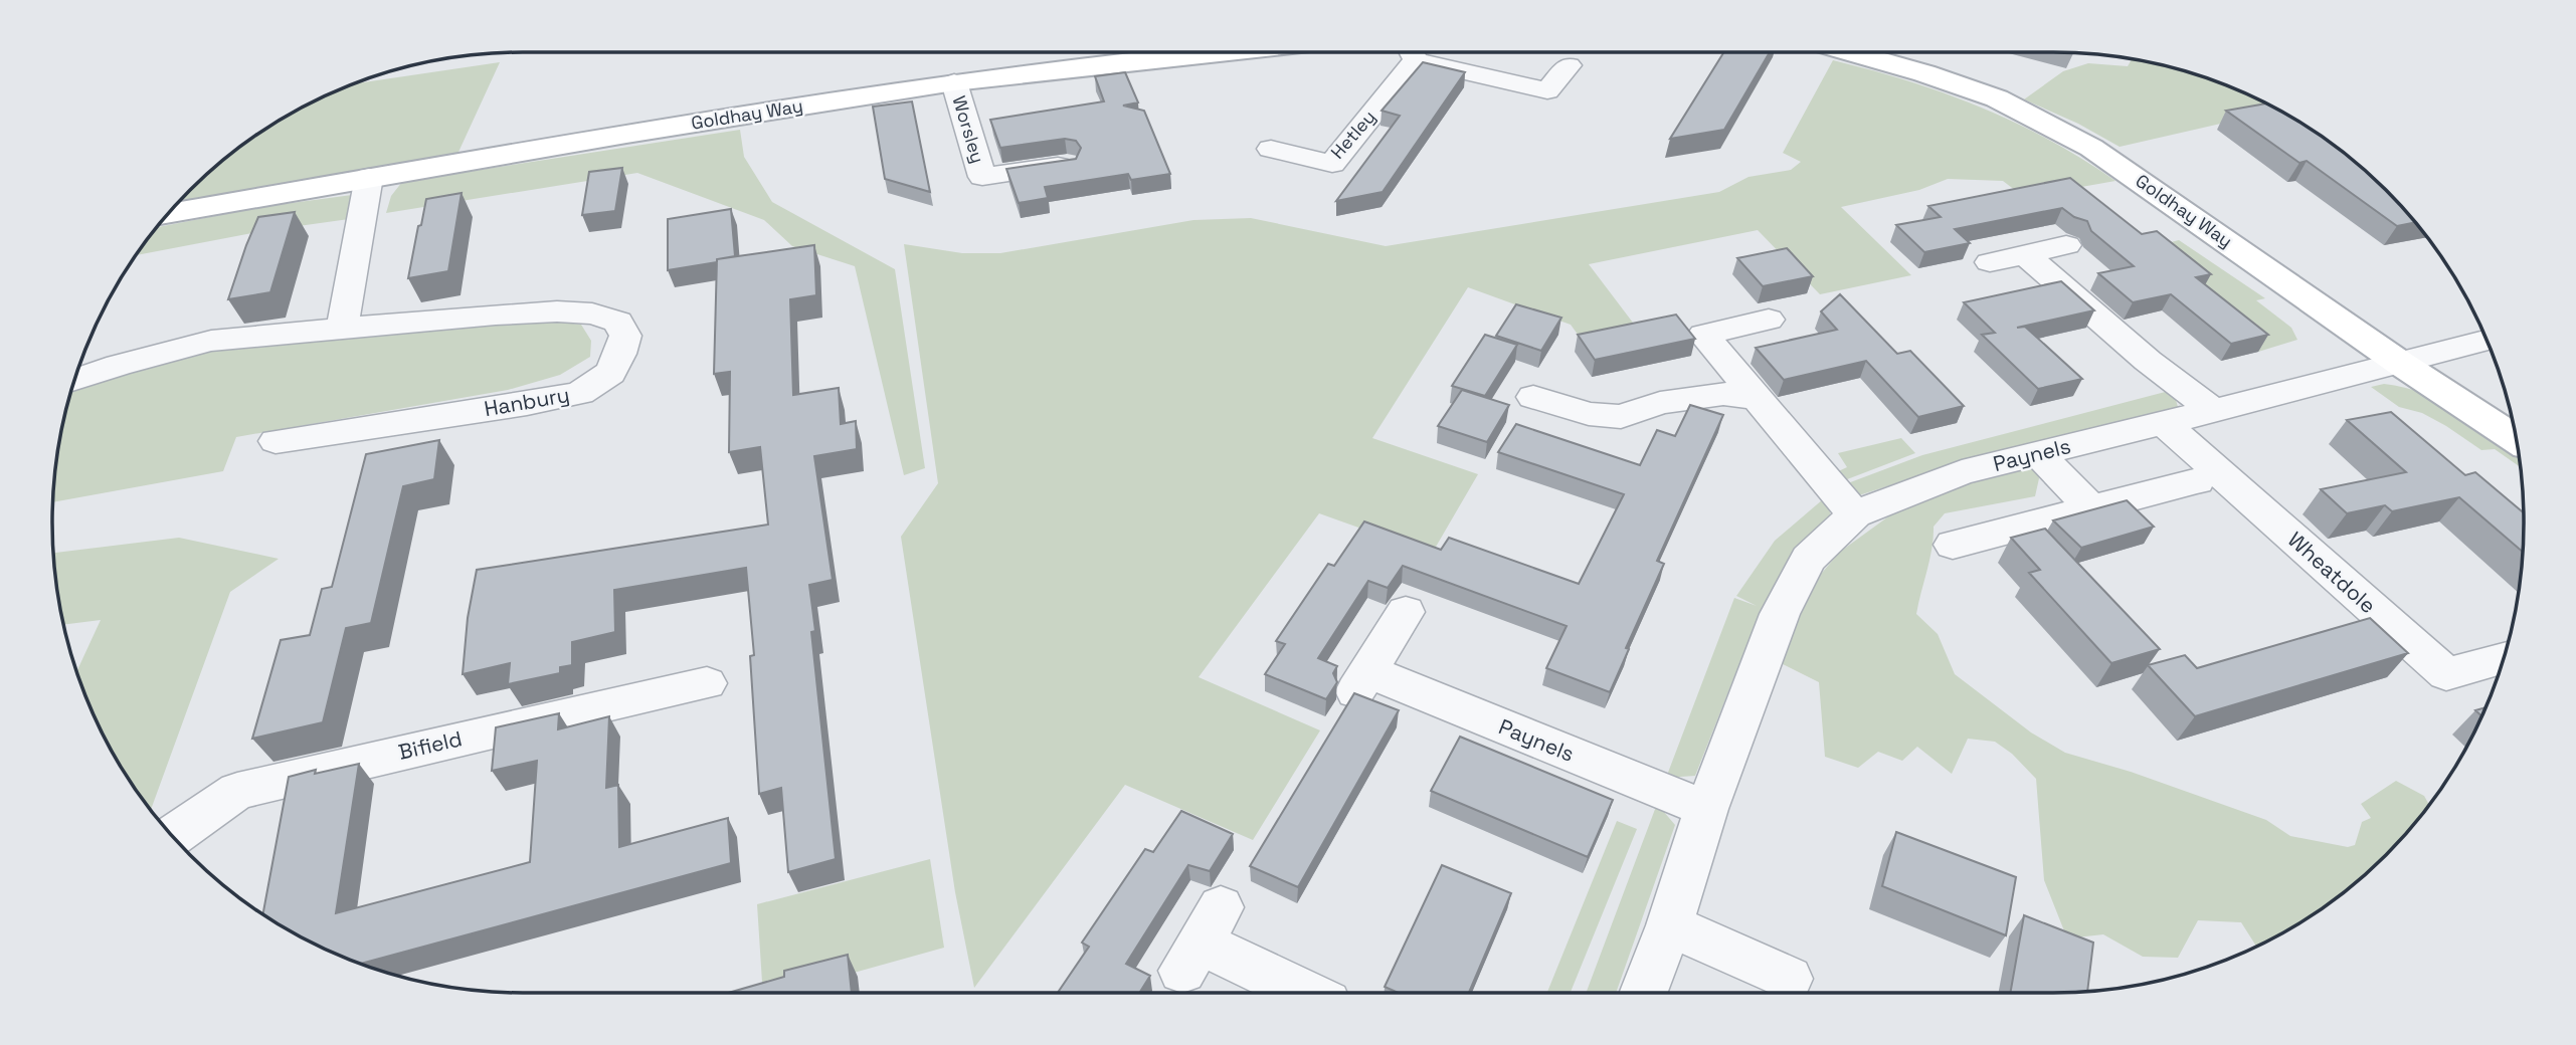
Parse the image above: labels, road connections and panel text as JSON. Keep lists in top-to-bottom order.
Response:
{
  "streets": {
    "street": [
      "Goldhay Way",
      "Worsley",
      "Hetley",
      "Hanbury",
      "Paynels",
      "Wheatdole",
      "Bifield"
    ]
  },
  "crossings": [
    ["Goldhay Way", "Worsley"],
    ["Goldhay Way", "Paynels"],
    ["Paynels", "Wheatdole"]
  ]
}
